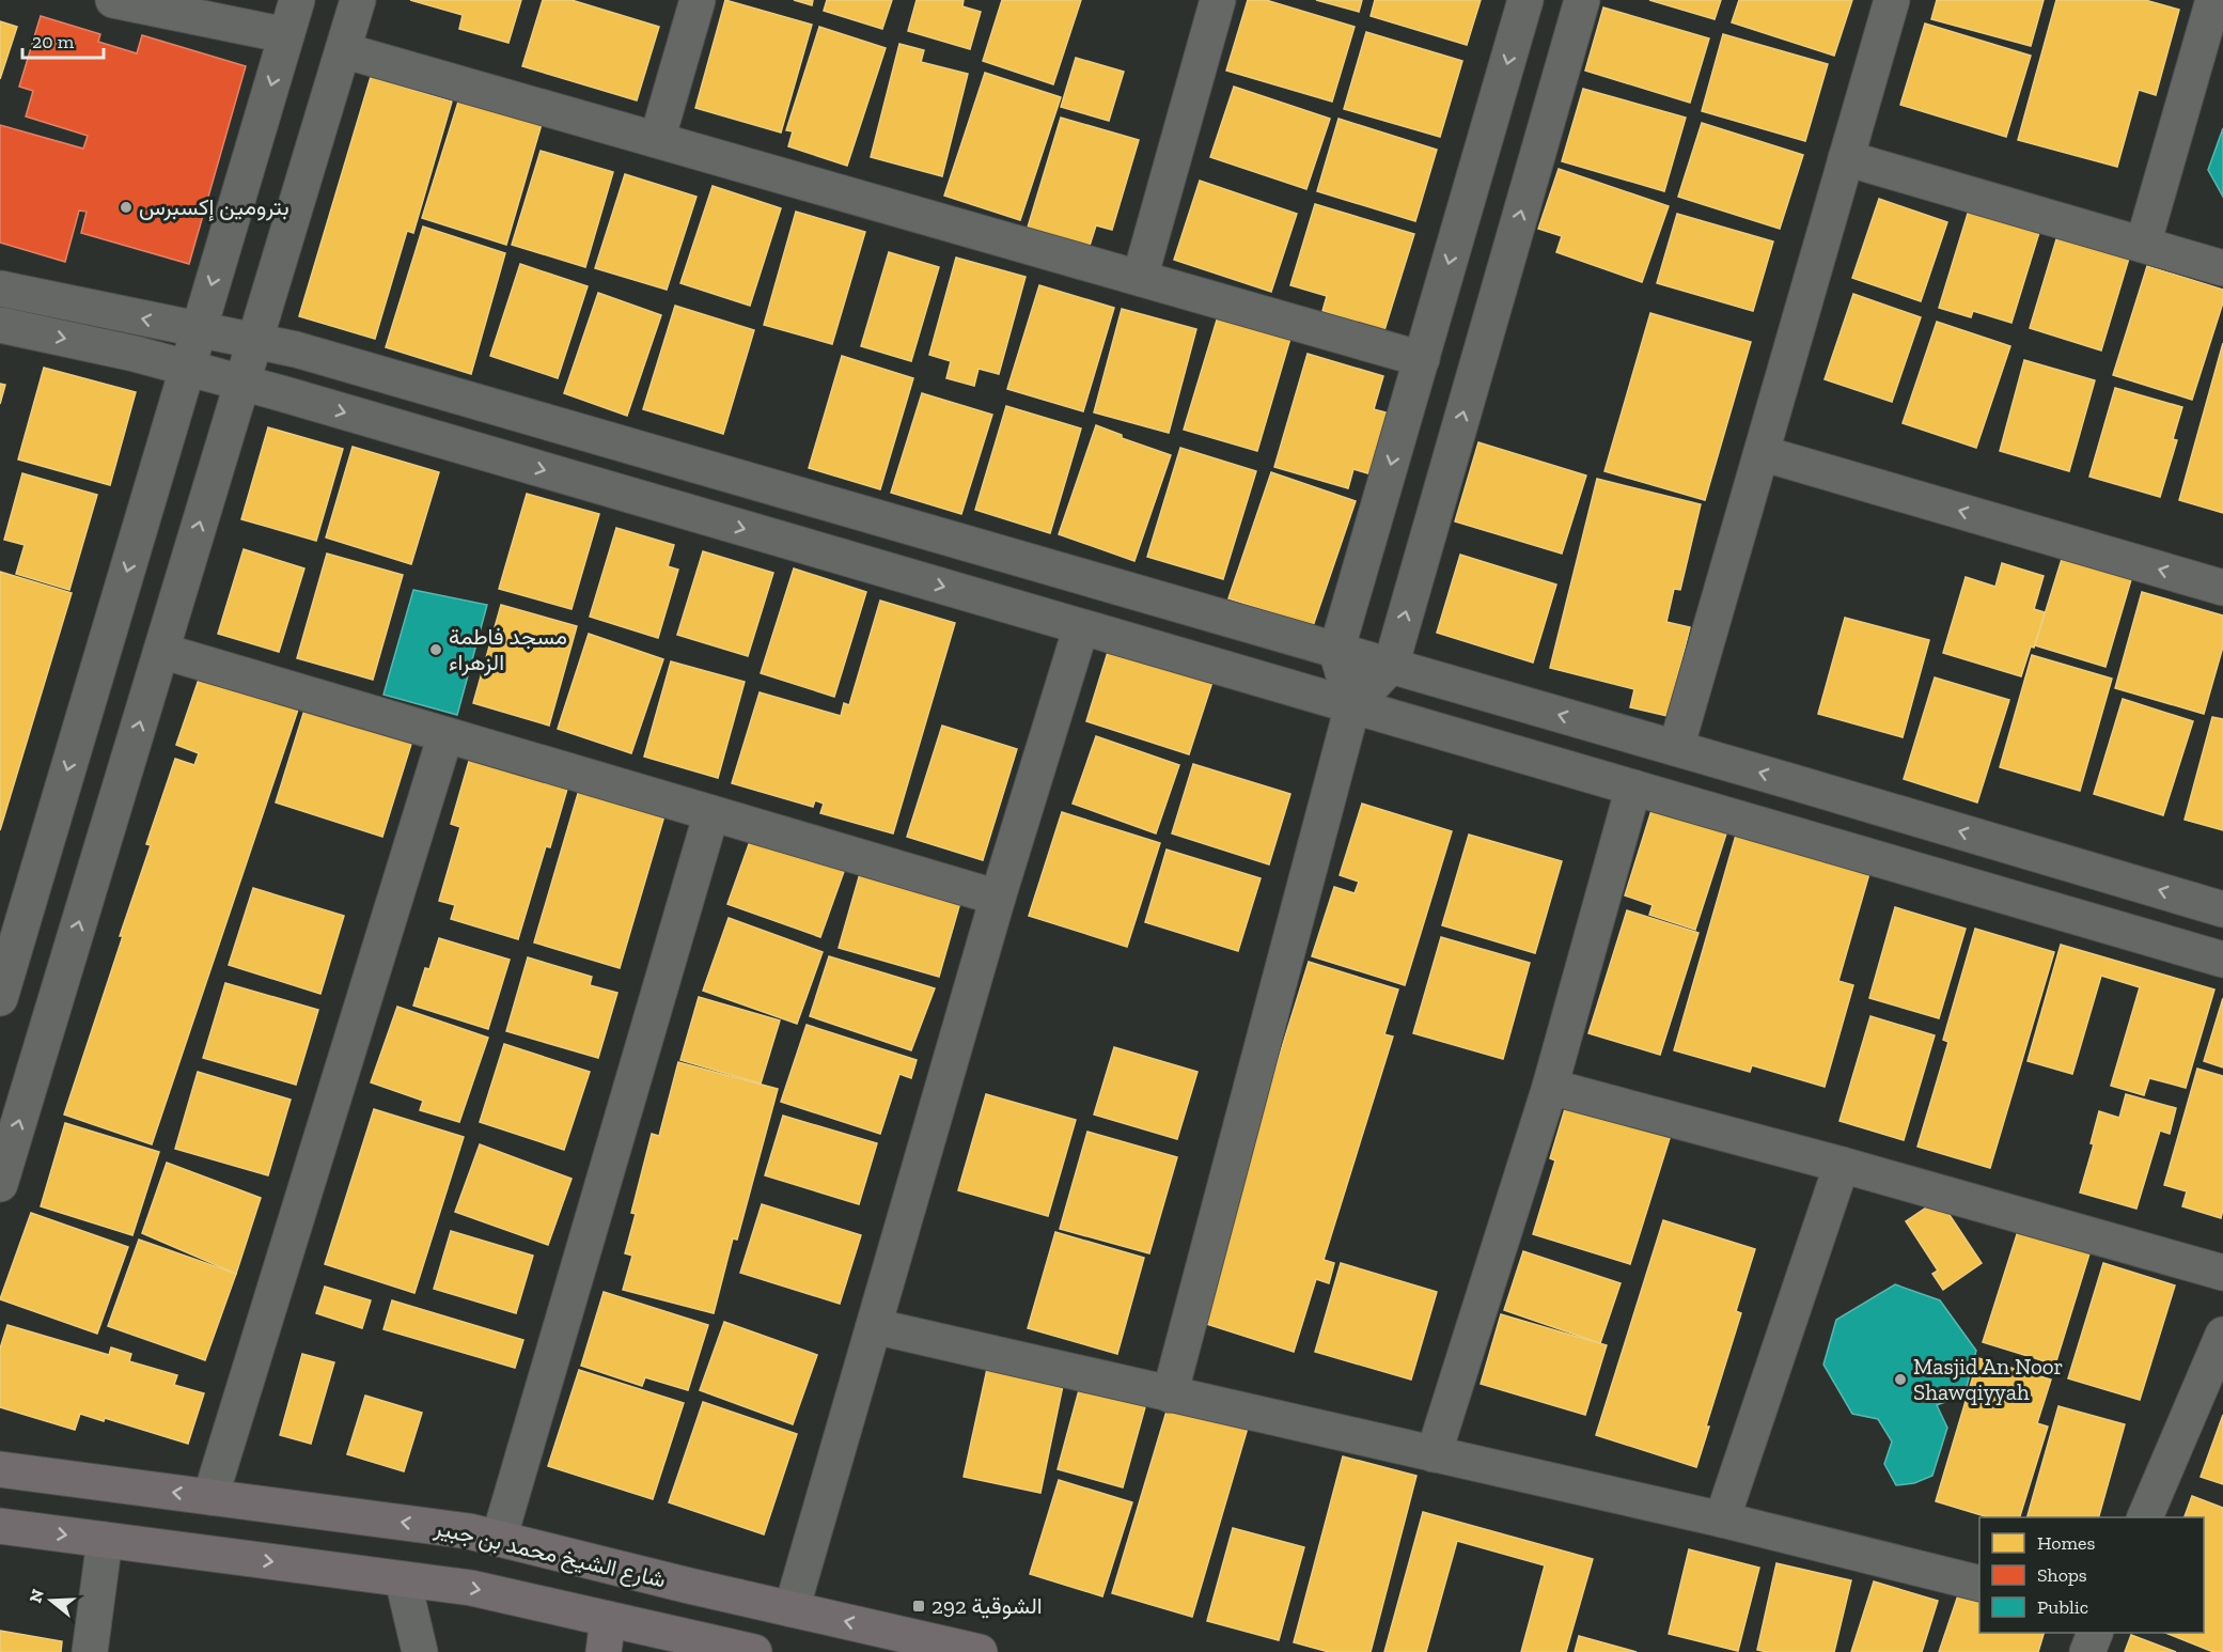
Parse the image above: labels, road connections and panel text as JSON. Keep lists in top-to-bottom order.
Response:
{
  "streets": {
    "main road": ["شارع الشيخ محمد بن جبير"]
  },
  "places": {
    "other": ["بترومين إكسبرس", "مسجد فاطمة الزهراء", "Masjid An Noor Shawqiyyah"],
    "transit": ["الشوقية 292"]
  },
  "legend": ["Homes", "Shops", "Public"],
  "scale_bar": "20 m",
  "north": "left"
}
